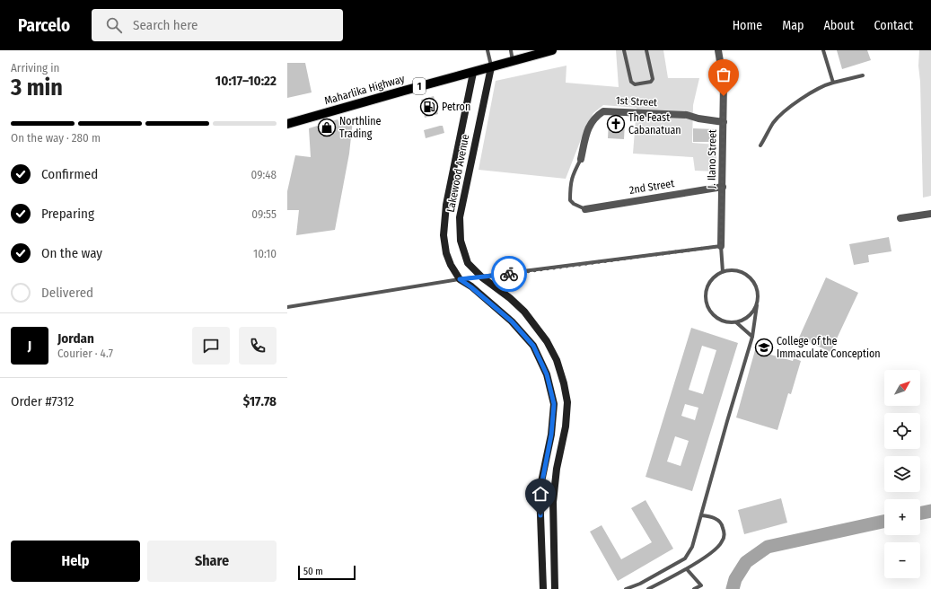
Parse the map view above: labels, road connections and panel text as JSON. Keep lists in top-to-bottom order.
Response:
{
  "streets": {
    "main road": ["1", "Maharlika Highway", "Lakewood Avenue"],
    "street": ["1st Street", "J. Ilano Street", "2nd Street"]
  },
  "crossings": [
    ["Maharlika Highway", "Lakewood Avenue"],
    ["1st Street", "J. Ilano Street"],
    ["J. Ilano Street", "2nd Street"]
  ],
  "places": {
    "fuel station": ["Petron"],
    "church": ["The Feast Cabanatuan"],
    "shop": ["Northline Trading"],
    "school or university": ["College of the Immaculate Conception"]
  },
  "scale_bar": "50 m",
  "north": "top right",
  "page": {
    "header": "Parcelo",
    "search": "Search here",
    "nav": [
      "Home",
      "Map",
      "About",
      "Contact"
    ],
    "heading": ["3 min", "Arriving in", "10:17–10:22"],
    "panel": [
      "Jordan",
      "Courier · 4.7",
      "Order #7312",
      "$17.78"
    ],
    "bar": "On the way · 280 m",
    "list": [
      ["Confirmed", "09:48"],
      ["Preparing", "09:55"],
      ["On the way", "10:10"],
      "Delivered"
    ],
    "round": "J",
    "map_buttons": ["+", "−"],
    "buttons": ["Help", "Share"],
    "scale": "50 m"
  }
}
